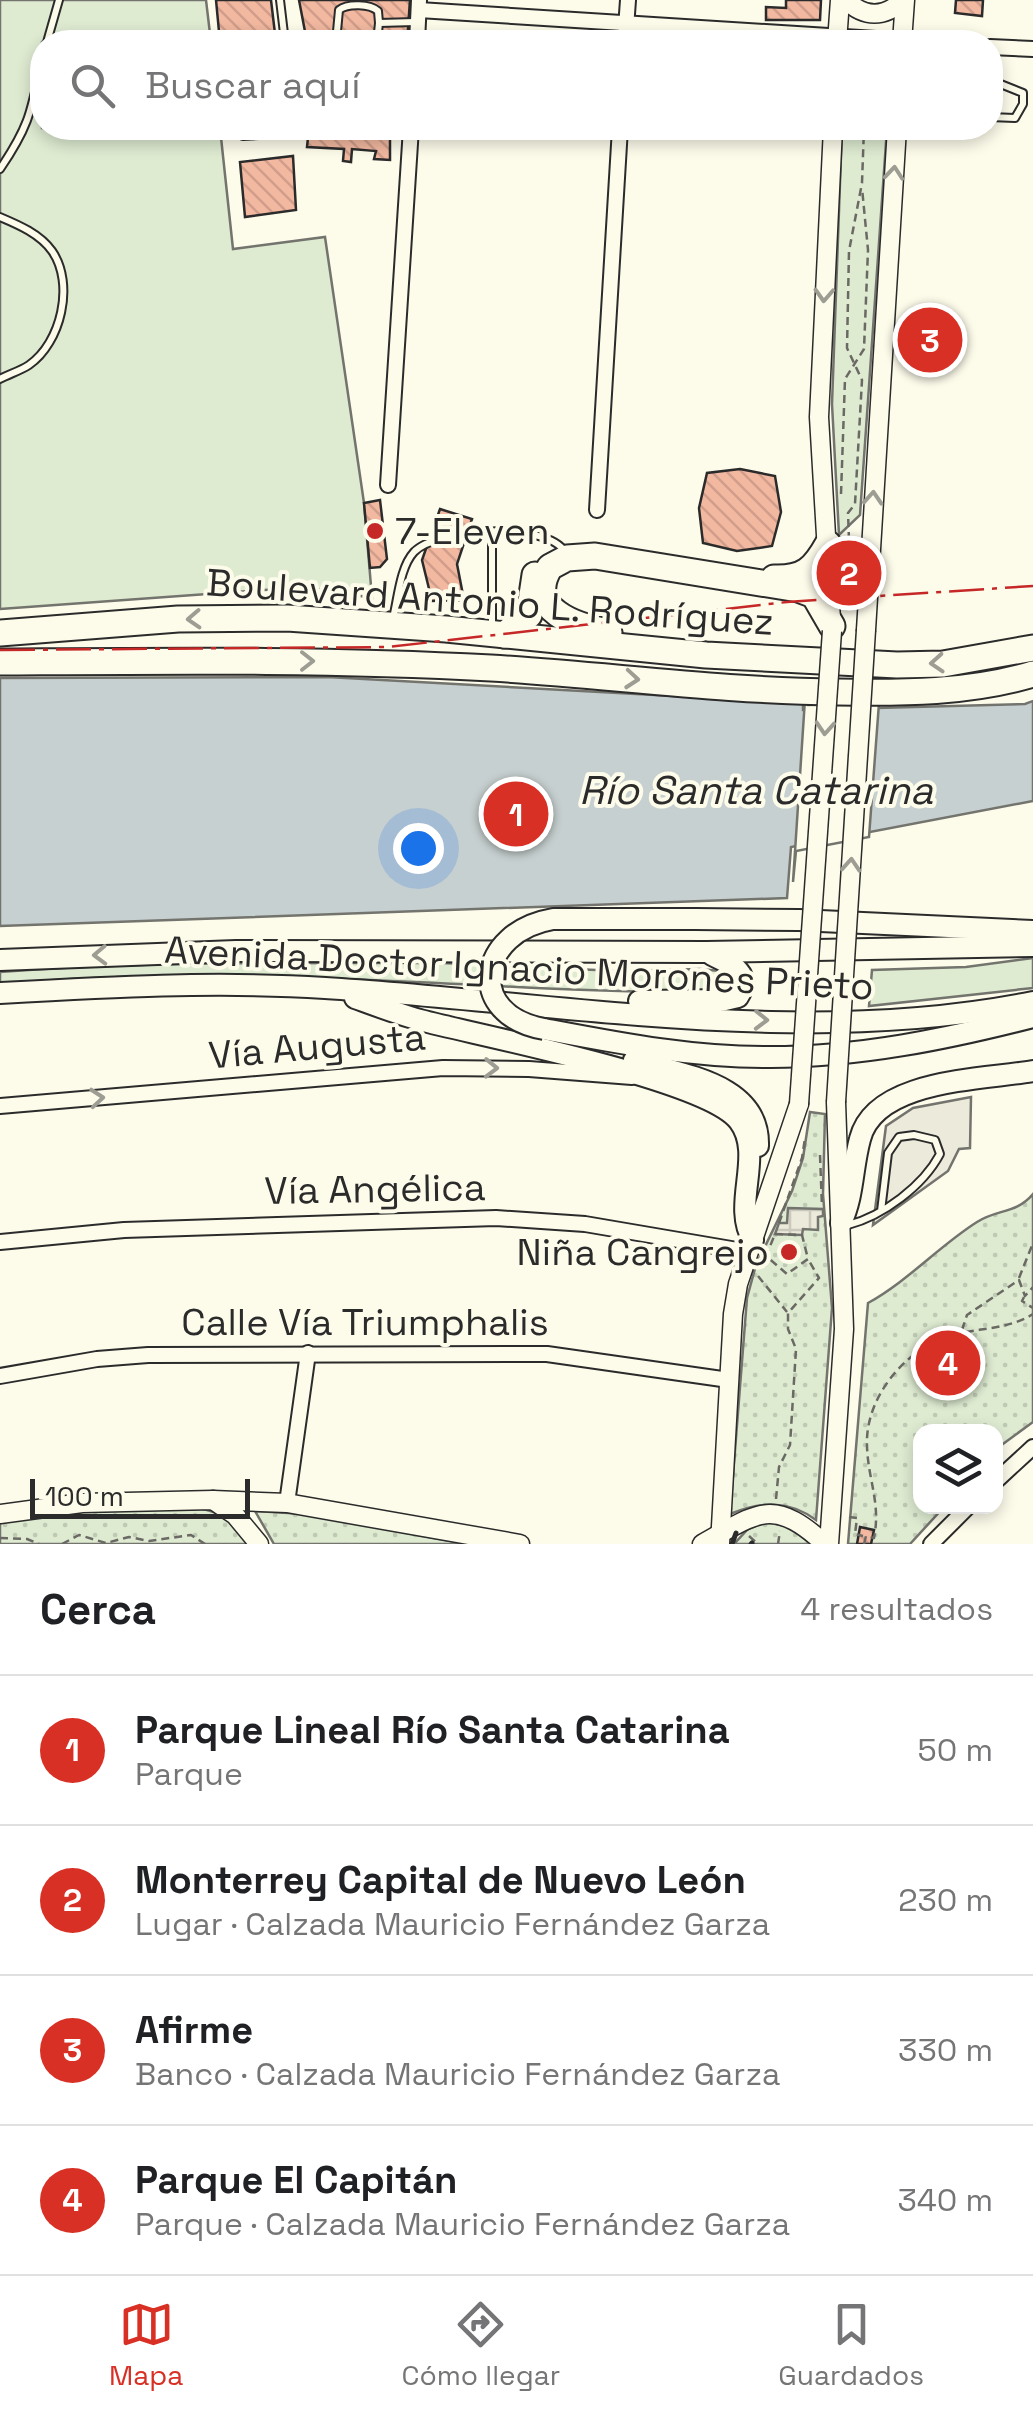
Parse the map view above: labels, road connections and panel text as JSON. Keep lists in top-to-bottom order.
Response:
{
  "streets": {
    "highway": ["Boulevard Antonio L. Rodríguez"],
    "main road": ["Avenida Doctor Ignacio Morones Prieto"],
    "street": ["Vía Augusta", "Vía Angélica", "Calle Vía Triumphalis"]
  },
  "one_way": ["Vía Augusta"],
  "water": ["Río Santa Catarina"],
  "places": ["7-Eleven", "Niña Cangrejo"],
  "scale_bar": "100 m",
  "page": {
    "search": "Buscar aquí",
    "pins": [
      "3",
      "2",
      "1",
      "4"
    ],
    "scale": "100 m",
    "heading": ["Cerca", "4 resultados"],
    "list": [
      {
        "mark": "1",
        "name": "Parque Lineal Río Santa Catarina",
        "note": "Parque",
        "value": "50 m"
      },
      {
        "mark": "2",
        "name": "Monterrey Capital de Nuevo León",
        "note": "Lugar · Calzada Mauricio Fernández Garza",
        "value": "230 m"
      },
      {
        "mark": "3",
        "name": "Afirme",
        "note": "Banco · Calzada Mauricio Fernández Garza",
        "value": "330 m"
      },
      {
        "mark": "4",
        "name": "Parque El Capitán",
        "note": "Parque · Calzada Mauricio Fernández Garza",
        "value": "340 m"
      }
    ],
    "nav": ["Mapa", "Cómo llegar", "Guardados"]
  }
}
